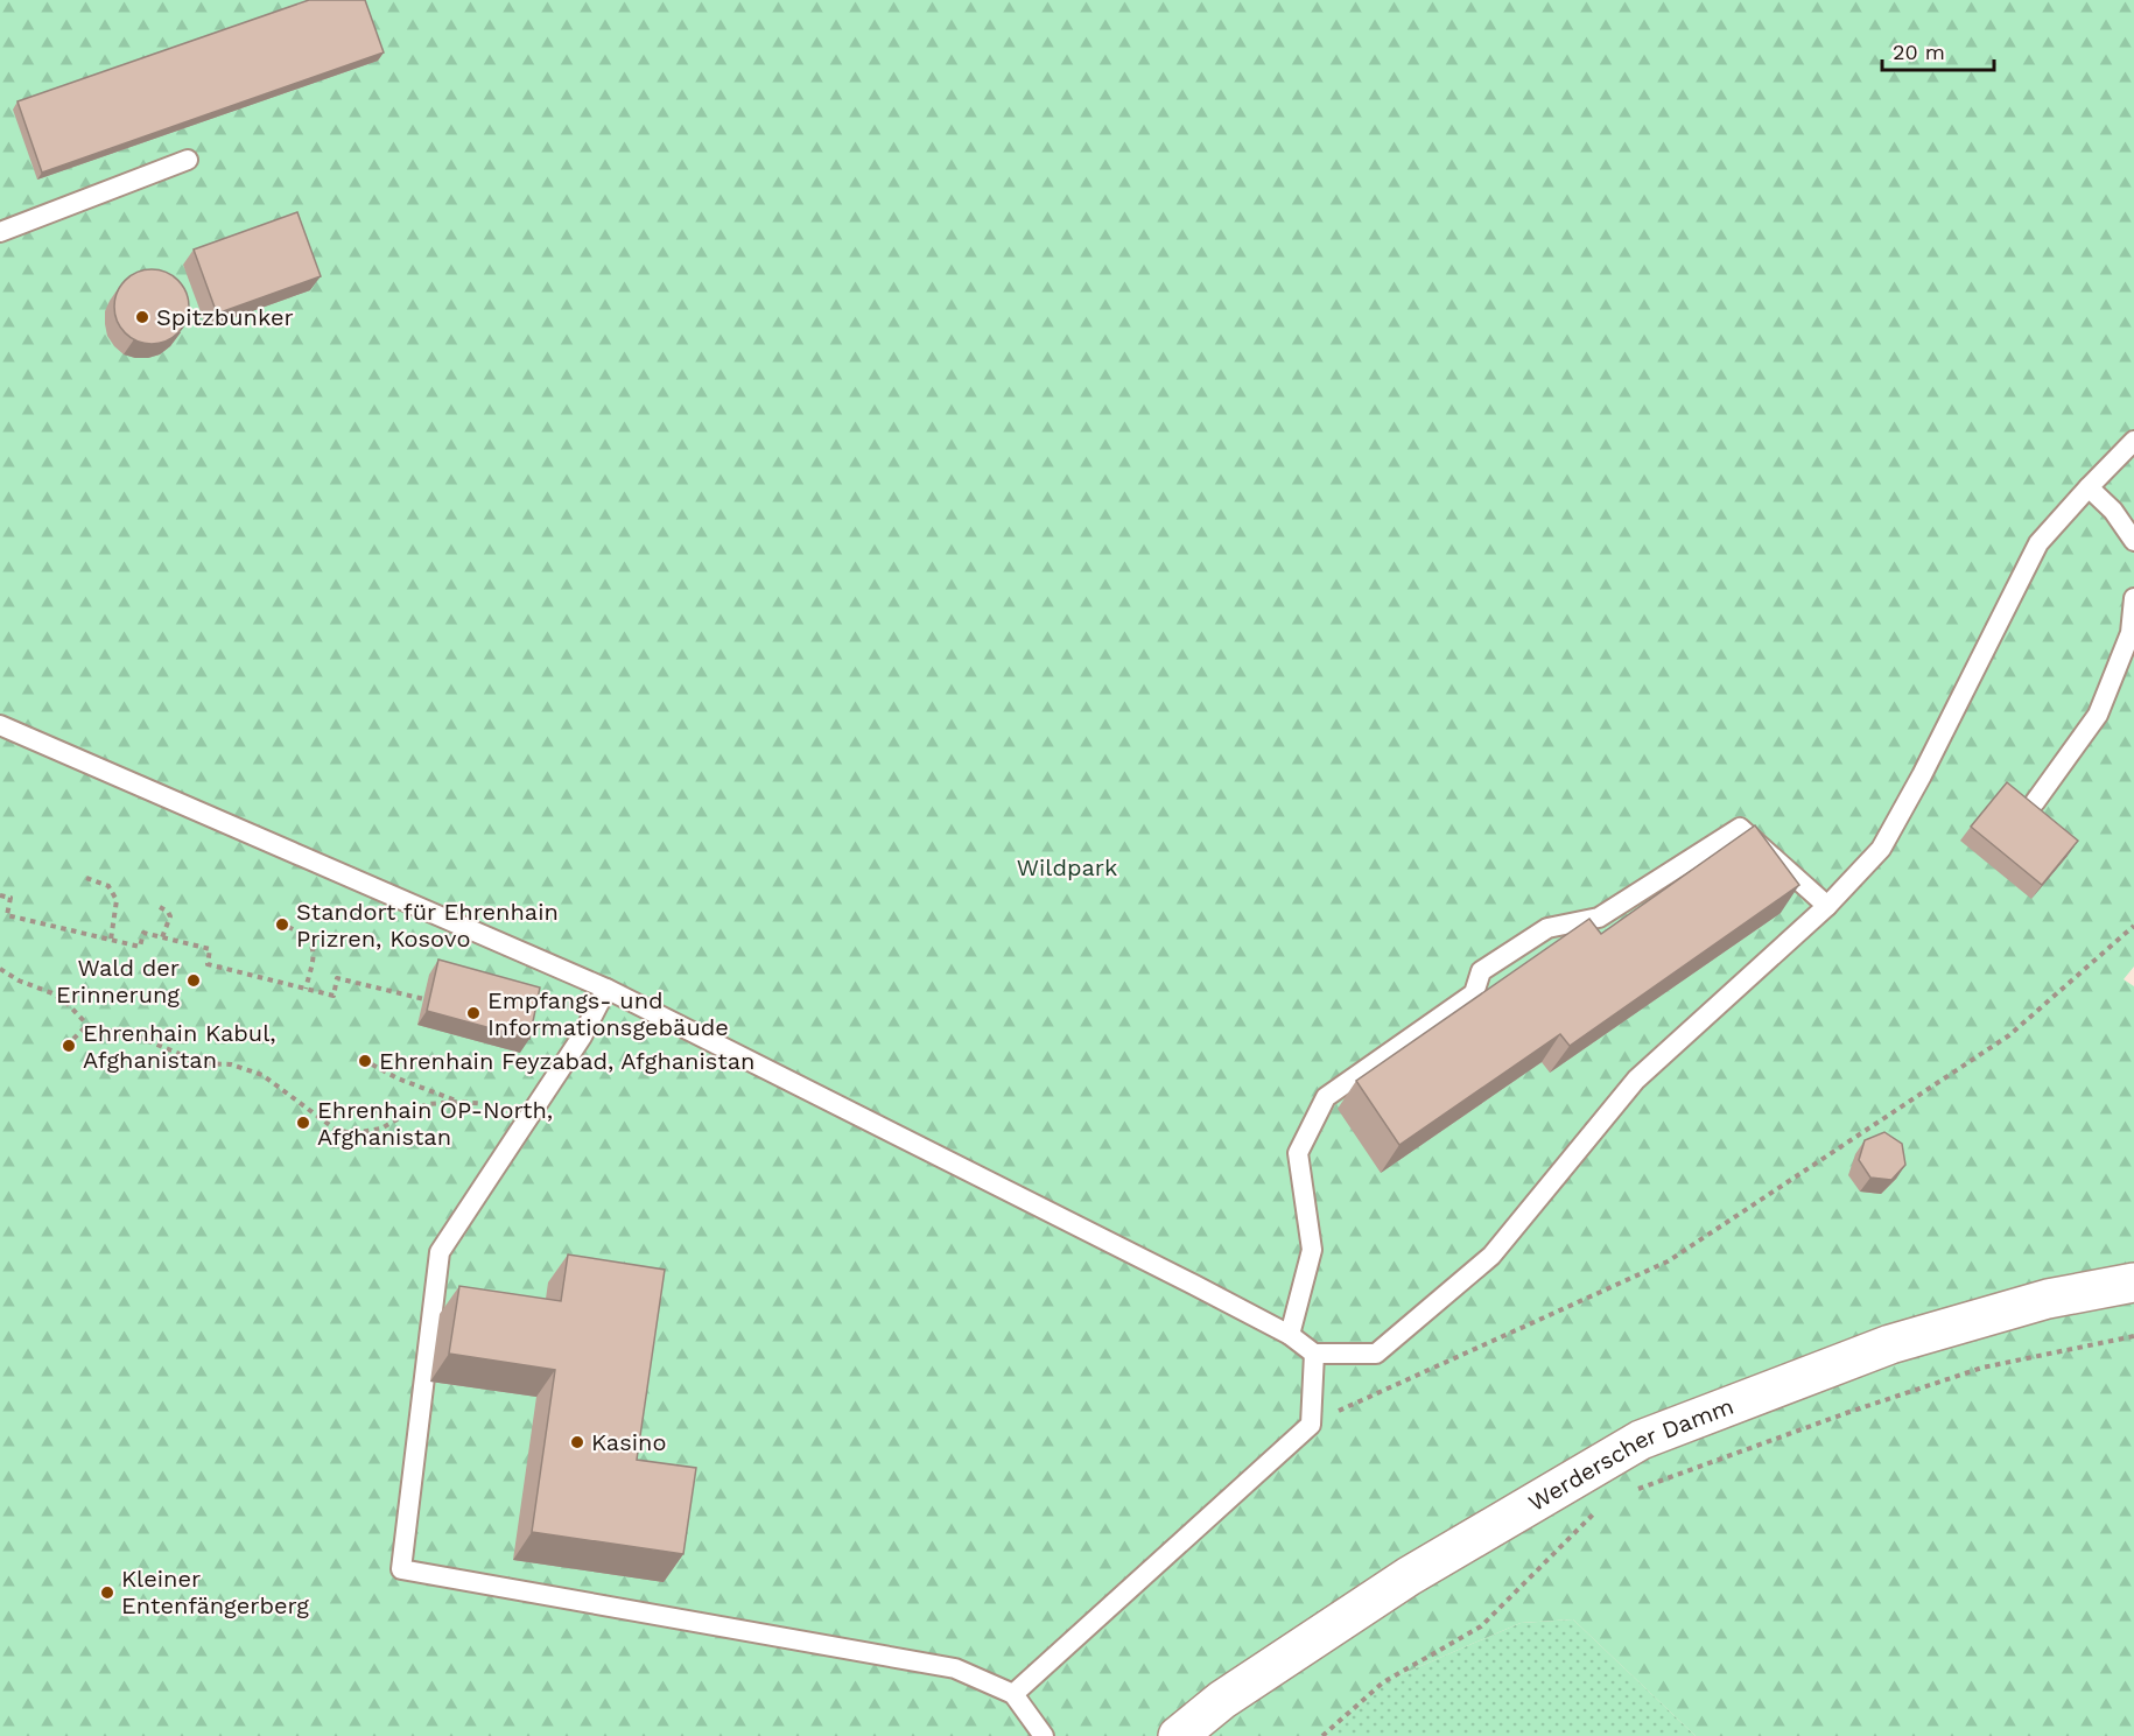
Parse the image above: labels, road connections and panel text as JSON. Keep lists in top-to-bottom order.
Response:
{
  "streets": {
    "street": ["Werderscher Damm"]
  },
  "parks": ["Wildpark"],
  "places": [
    "Spitzbunker",
    "Standort für Ehrenhain Prizren, Kosovo",
    "Wald der Erinnerung",
    "Empfangs- und Informationsgebäude",
    "Ehrenhain Kabul, Afghanistan",
    "Ehrenhain Feyzabad, Afghanistan",
    "Ehrenhain OP-North, Afghanistan",
    "Kasino",
    "Kleiner Entenfängerberg"
  ],
  "scale_bar": "20 m"
}
